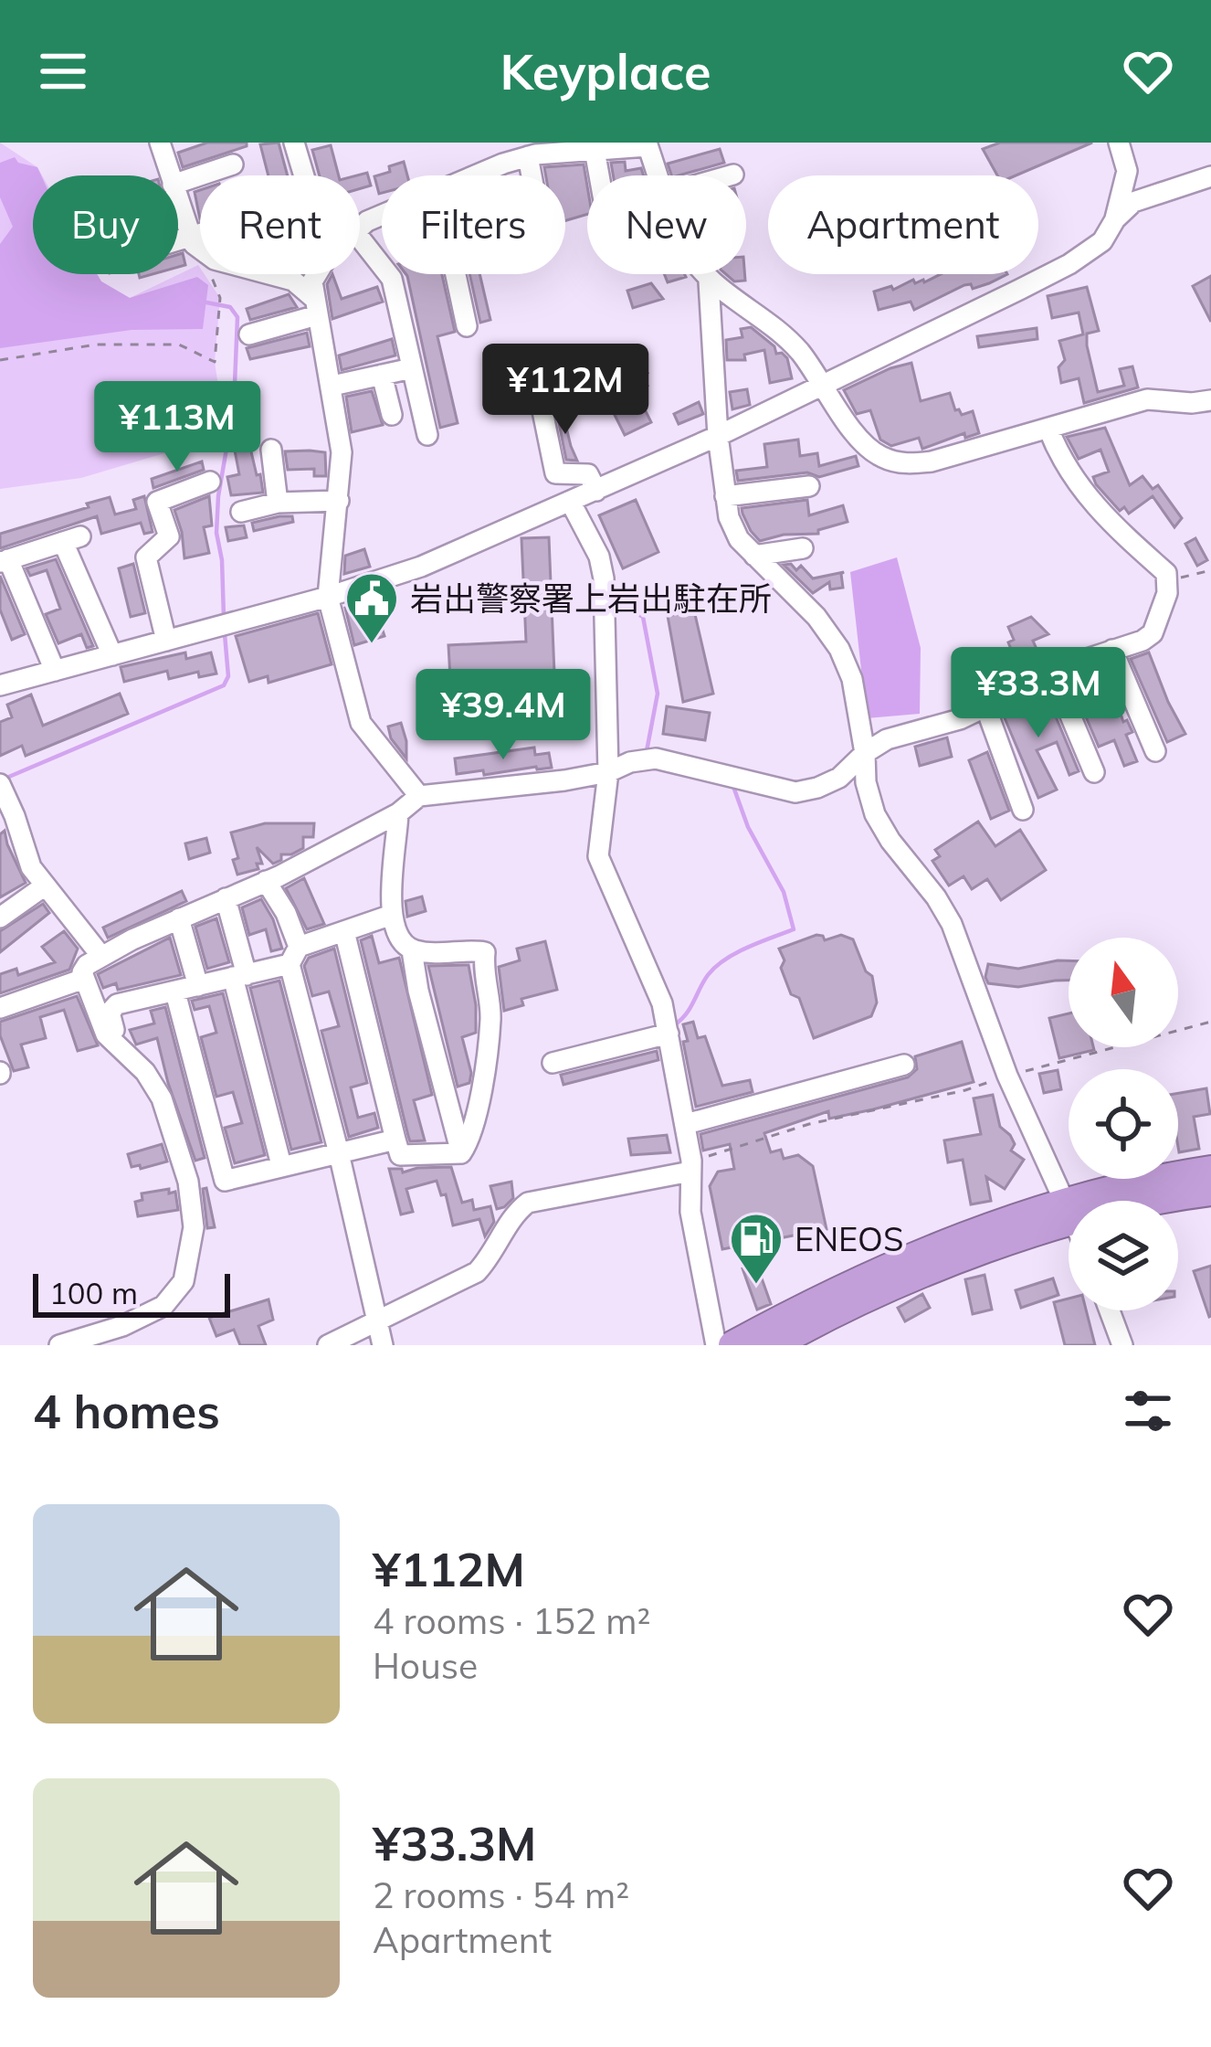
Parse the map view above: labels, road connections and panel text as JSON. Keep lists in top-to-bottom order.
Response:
{
  "places": {
    "public building": ["岩出警察署上岩出駐在所"],
    "fuel station": ["ENEOS"]
  },
  "scale_bar": "100 m",
  "north": "top",
  "page": {
    "header": "Keyplace",
    "chip": [
      "Buy",
      "Rent",
      "Filters",
      "New",
      "Apartment"
    ],
    "price": [
      "¥112M",
      "¥113M",
      "¥33.3M",
      "¥39.4M"
    ],
    "scale": "100 m",
    "heading": "4 homes",
    "list": [
      {
        "name": "¥112M",
        "note": "4 rooms · 152 m² · House"
      },
      {
        "name": "¥33.3M",
        "note": "2 rooms · 54 m² · Apartment"
      }
    ]
  }
}
